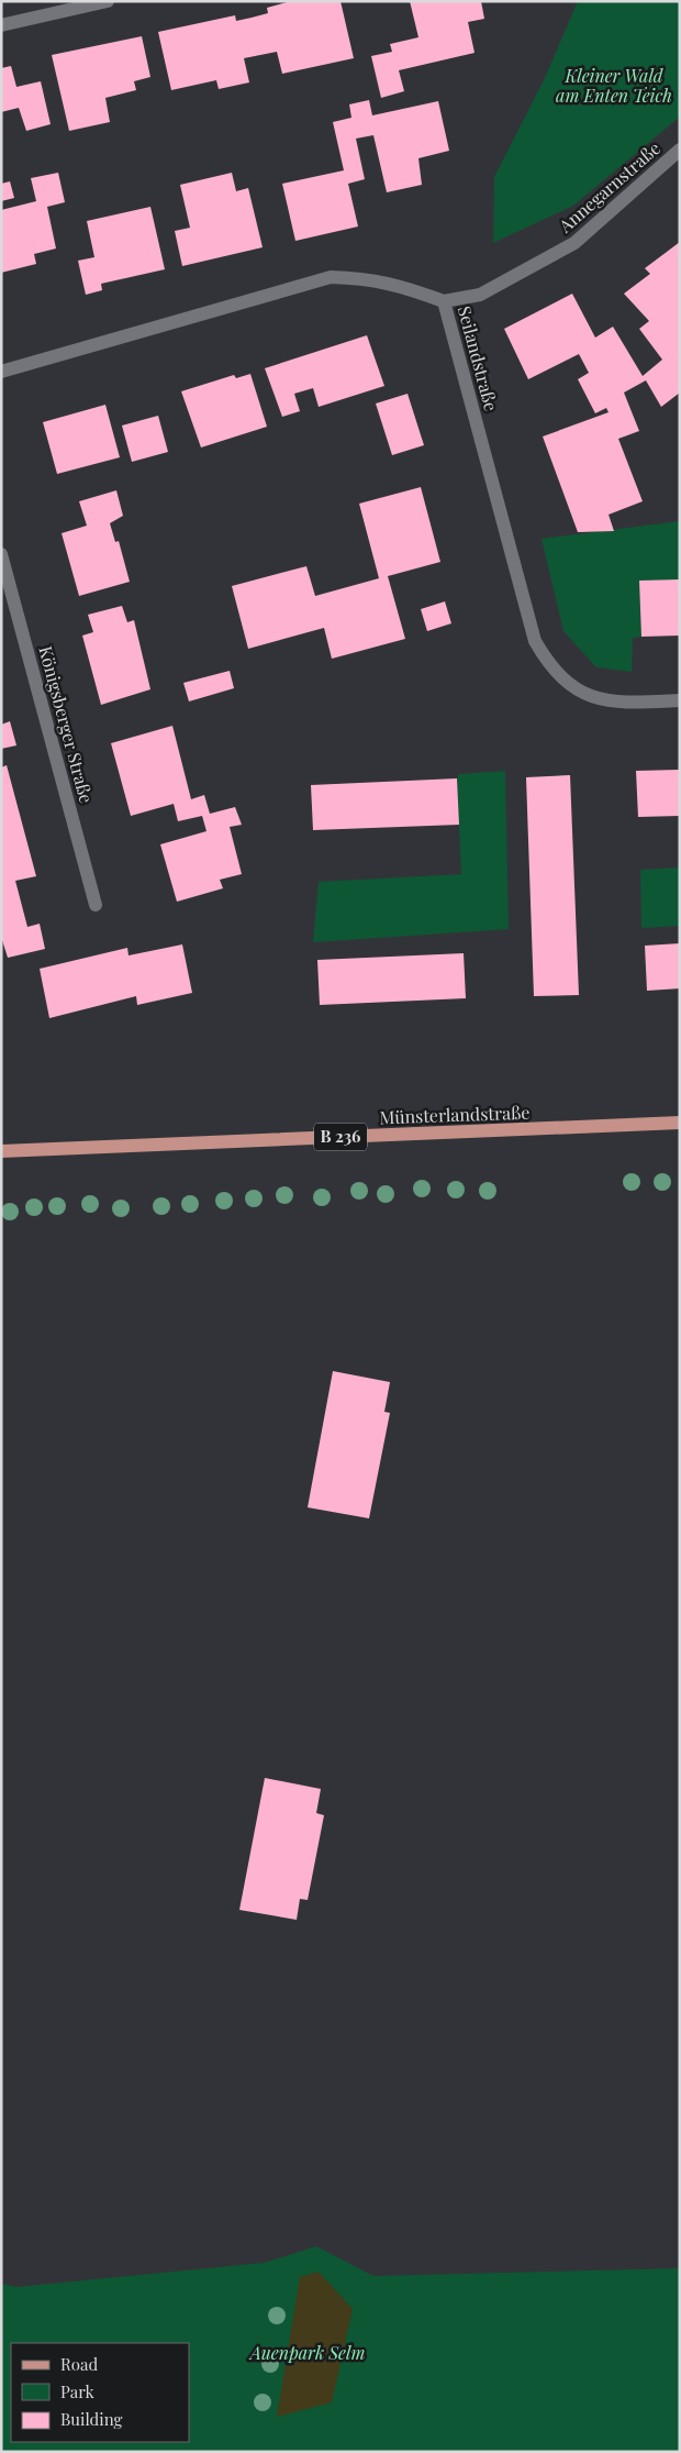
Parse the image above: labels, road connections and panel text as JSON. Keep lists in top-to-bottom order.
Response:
{
  "streets": {
    "main road": ["Münsterlandstraße", "B 236"],
    "street": ["Annegarnstraße", "Seilandstraße", "Königsberger Straße"]
  },
  "crossings": [
    ["Annegarnstraße", "Seilandstraße"]
  ],
  "parks": ["Kleiner Wald am Enten Teich", "Auenpark Selm"],
  "legend": ["Road", "Park", "Building"]
}
